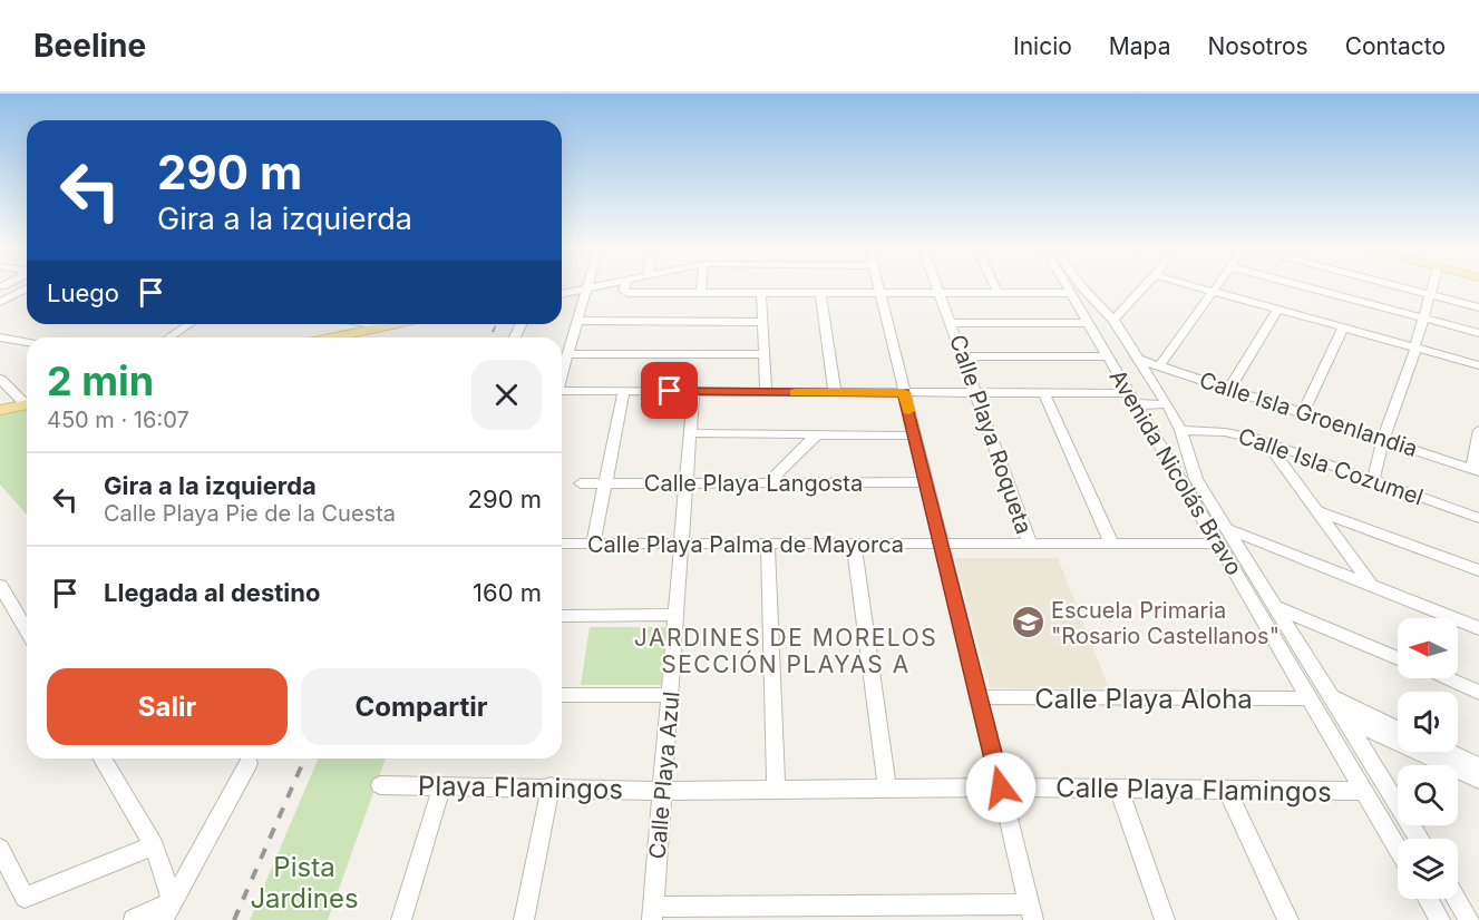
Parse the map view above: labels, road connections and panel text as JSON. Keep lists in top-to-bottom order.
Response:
{
  "streets": {
    "street": [
      "Calle Isla Groenlandia",
      "Calle Playa Roqueta",
      "Calle Isla Cozumel",
      "Avenida Nicolás Bravo",
      "Calle Playa Langosta",
      "Calle Playa Palma de Mayorca",
      "Calle Playa Aloha",
      "Calle Playa Azul",
      "Playa Flamingos",
      "Calle Playa Flamingos"
    ]
  },
  "crossings": [
    ["Calle Isla Groenlandia", "Avenida Nicolás Bravo"],
    ["Calle Playa Roqueta", "Calle Playa Palma de Mayorca"],
    ["Calle Isla Cozumel", "Avenida Nicolás Bravo"],
    ["Avenida Nicolás Bravo", "Calle Playa Palma de Mayorca"],
    ["Avenida Nicolás Bravo", "Calle Playa Aloha"],
    ["Avenida Nicolás Bravo", "Calle Playa Flamingos"],
    ["Calle Playa Langosta", "Calle Playa Azul"],
    ["Calle Playa Palma de Mayorca", "Calle Playa Azul"],
    ["Calle Playa Azul", "Playa Flamingos"],
    ["Calle Playa Azul", "Calle Playa Flamingos"],
    ["Playa Flamingos", "Calle Playa Flamingos"]
  ],
  "districts": ["JARDINES DE MORELOS SECCIÓN PLAYAS A"],
  "parks": ["Pista Jardines"],
  "places": {
    "school or university": ["Escuela Primaria \"Rosario Castellanos\""]
  },
  "north": "left",
  "page": {
    "header": "Beeline",
    "nav": [
      "Inicio",
      "Mapa",
      "Nosotros",
      "Contacto"
    ],
    "turn": ["290 m", "Gira a la izquierda"],
    "then": "Luego",
    "heading": ["2 min", "450 m · 16:07"],
    "list": [
      {
        "name": "Gira a la izquierda",
        "note": "Calle Playa Pie de la Cuesta",
        "value": "290 m"
      },
      {
        "name": "Llegada al destino",
        "value": "160 m"
      }
    ],
    "buttons": ["Salir", "Compartir"]
  }
}
